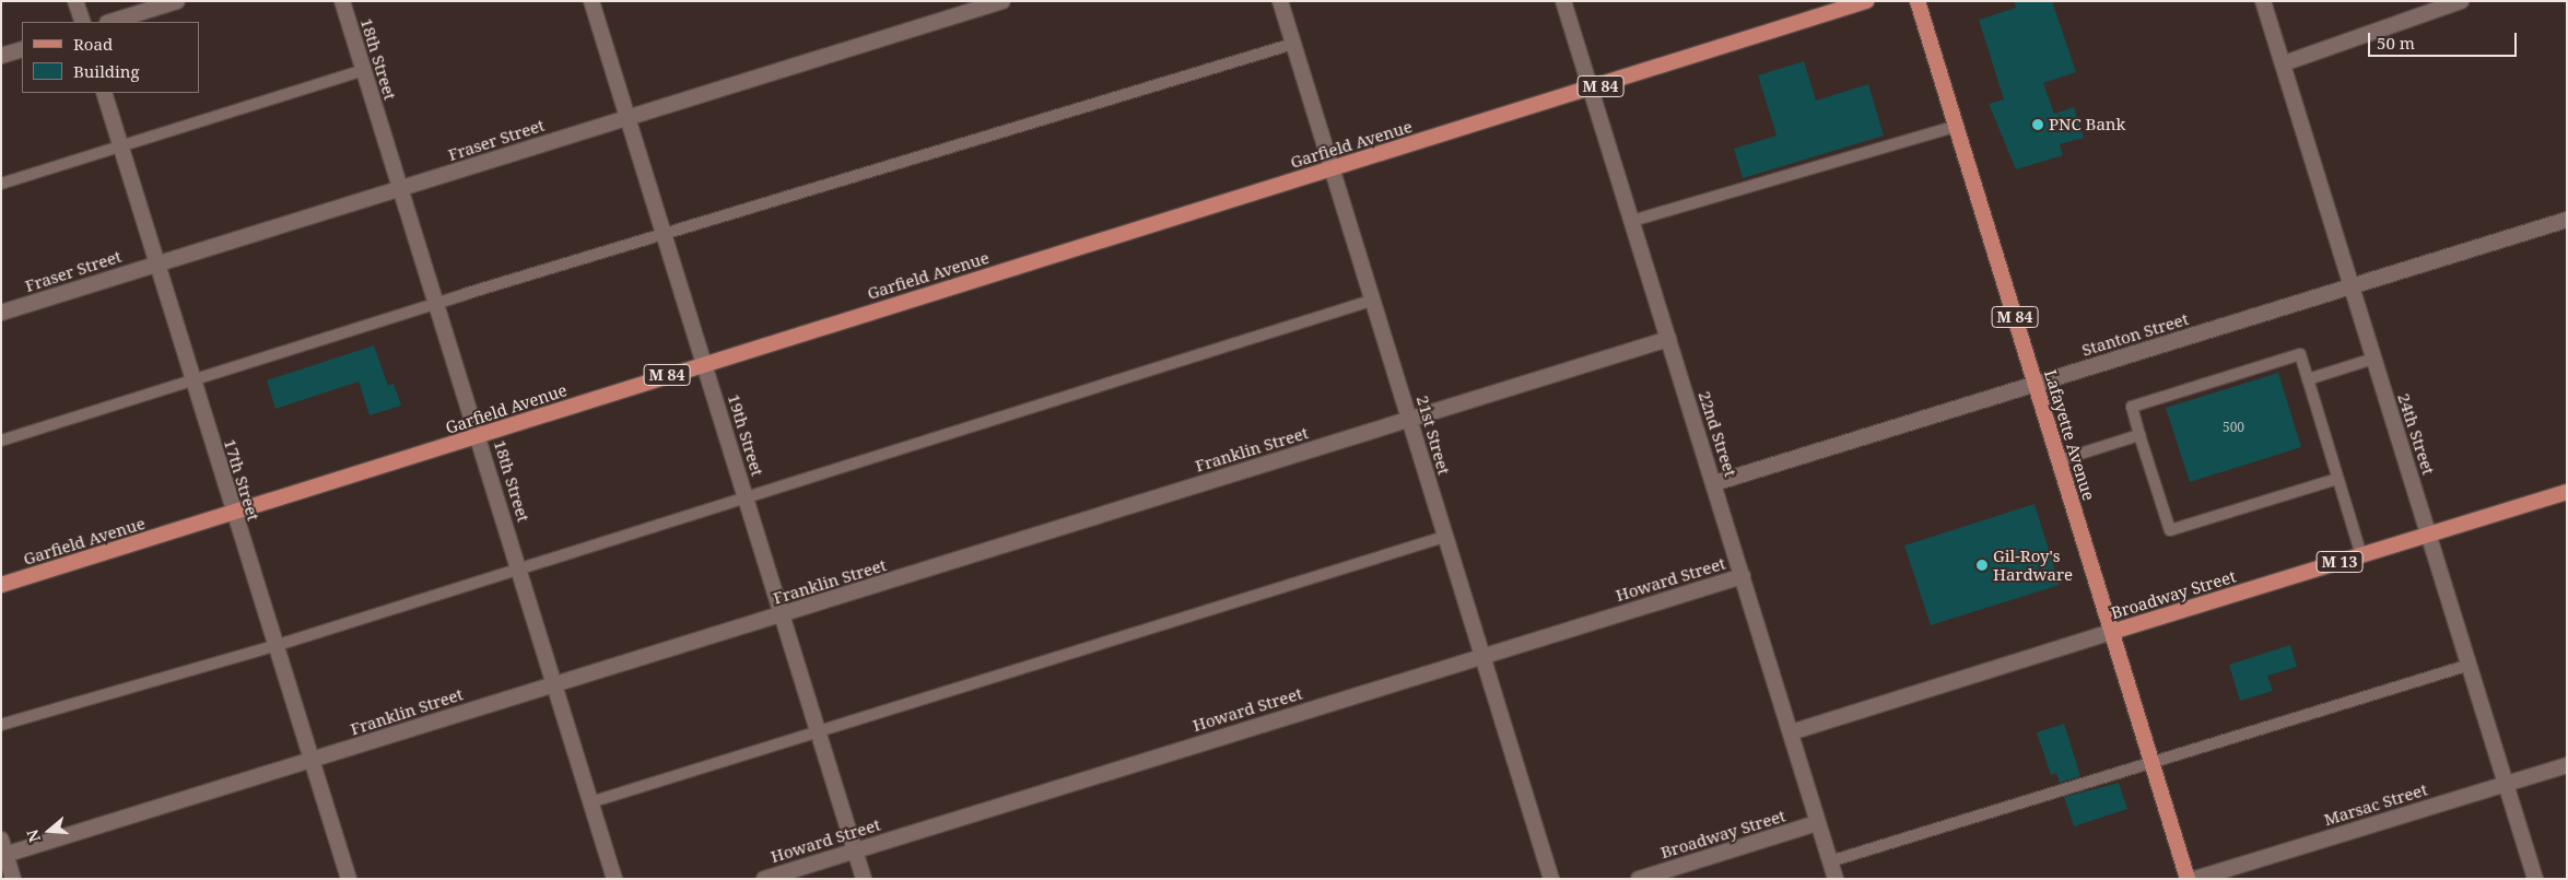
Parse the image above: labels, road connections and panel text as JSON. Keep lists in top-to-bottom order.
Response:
{
  "streets": {
    "main road": [
      "M 84",
      "Garfield Avenue",
      "Lafayette Avenue",
      "M 13",
      "Broadway Street"
    ],
    "street": [
      "18th Street",
      "Fraser Street",
      "Stanton Street",
      "22nd Street",
      "24th Street",
      "19th Street",
      "21st Street",
      "Franklin Street",
      "17th Street",
      "Howard Street",
      "Marsac Street"
    ]
  },
  "crossings": [
    ["18th Street", "Fraser Street"],
    ["18th Street", "Garfield Avenue"],
    ["18th Street", "Franklin Street"],
    ["Fraser Street", "19th Street"],
    ["Fraser Street", "17th Street"],
    ["Garfield Avenue", "22nd Street"],
    ["Garfield Avenue", "19th Street"],
    ["Garfield Avenue", "21st Street"],
    ["Garfield Avenue", "17th Street"],
    ["Stanton Street", "22nd Street"],
    ["Stanton Street", "24th Street"],
    ["Stanton Street", "Lafayette Avenue"],
    ["22nd Street", "Franklin Street"],
    ["22nd Street", "Howard Street"],
    ["22nd Street", "Broadway Street"],
    ["24th Street", "Broadway Street"],
    ["24th Street", "Marsac Street"],
    ["19th Street", "Franklin Street"],
    ["19th Street", "Howard Street"],
    ["21st Street", "Franklin Street"],
    ["21st Street", "Howard Street"],
    ["Lafayette Avenue", "Broadway Street"],
    ["Franklin Street", "17th Street"]
  ],
  "places": ["PNC Bank", "Gil-Roy's Hardware"],
  "house_numbers": ["500"],
  "legend": ["Road", "Building"],
  "scale_bar": "50 m",
  "north": "left"
}
